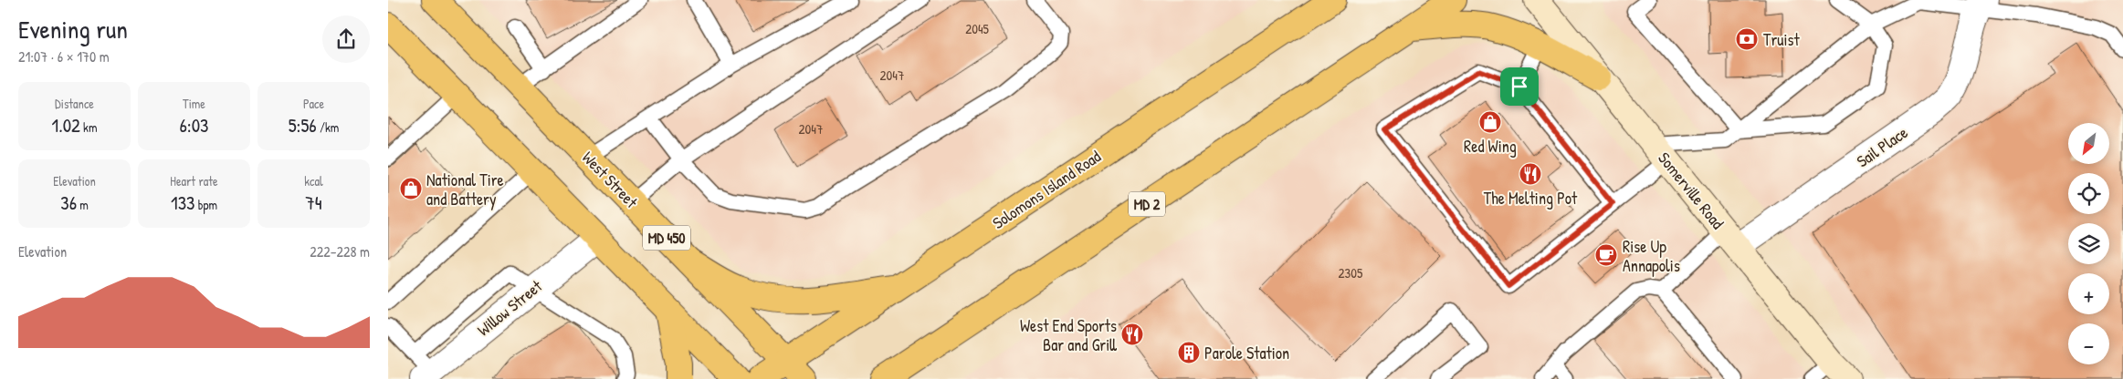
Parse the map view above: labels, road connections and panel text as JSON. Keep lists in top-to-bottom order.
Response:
{
  "streets": {
    "main road": [
      "West Street",
      "Solomons Island Road",
      "MD 2",
      "MD 450"
    ],
    "street": ["Sail Place", "Somerville Road", "Willow Street"]
  },
  "crossings": [
    ["Sail Place", "Somerville Road"],
    ["West Street", "Solomons Island Road"],
    ["MD 450", "Willow Street"]
  ],
  "places": {
    "bank": ["Truist"],
    "shop": ["Red Wing", "National Tire and Battery"],
    "restaurant": ["The Melting Pot", "West End Sports Bar and Grill"],
    "cafe": ["Rise Up Annapolis"],
    "building": ["Parole Station"]
  },
  "house_numbers": [
    "2045",
    "2047",
    "2047",
    "2305"
  ],
  "north": "bottom left",
  "page": {
    "heading": ["Evening run", "21:07 · 6 × 170 m"],
    "stats": [
      ["Distance", "1.02 km"],
      ["Time", "6:03"],
      ["Pace", "5:56 /km"],
      ["Elevation", "36 m"],
      ["Heart rate", "133 bpm"],
      ["kcal", "74"]
    ],
    "map_buttons": ["+", "−"],
    "chart": ["Elevation", "222–228 m"]
  }
}
